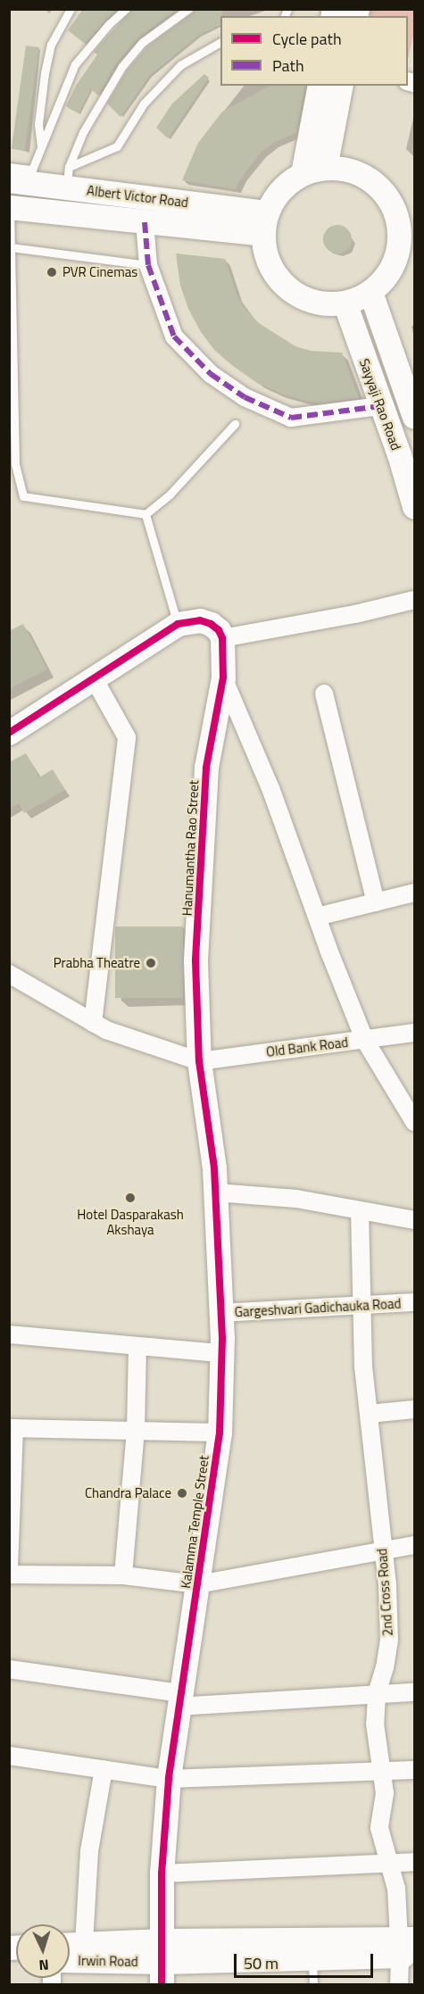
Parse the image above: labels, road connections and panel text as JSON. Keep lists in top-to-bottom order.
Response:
{
  "streets": {
    "main road": [
      "Albert Victor Road",
      "Sayyaji Rao Road",
      "Hanumantha Rao Street",
      "Kalamma Temple Street",
      "Irwin Road"
    ],
    "street": ["Old Bank Road", "Gargeshvari Gadichauka Road", "2nd Cross Road"]
  },
  "crossings": [
    ["Albert Victor Road", "Sayyaji Rao Road"],
    ["Hanumantha Rao Street", "Old Bank Road"],
    ["Hanumantha Rao Street", "Kalamma Temple Street"],
    ["Old Bank Road", "Kalamma Temple Street"],
    ["Gargeshvari Gadichauka Road", "Kalamma Temple Street"],
    ["Gargeshvari Gadichauka Road", "2nd Cross Road"],
    ["Kalamma Temple Street", "Irwin Road"],
    ["2nd Cross Road", "Irwin Road"]
  ],
  "places": [
    "PVR Cinemas",
    "Prabha Theatre",
    "Hotel Dasparakash Akshaya",
    "Chandra Palace"
  ],
  "legend": ["Cycle path", "Path"],
  "scale_bar": "50 m",
  "north": "bottom"
}
